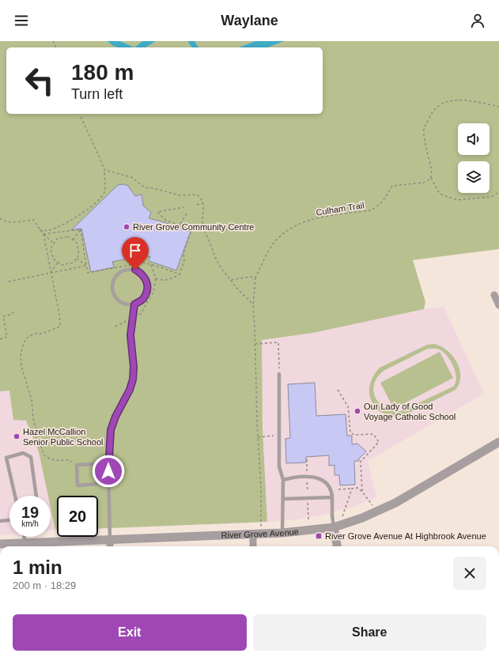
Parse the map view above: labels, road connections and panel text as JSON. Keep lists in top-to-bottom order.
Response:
{
  "streets": {
    "street": ["River Grove Avenue"],
    "path": ["Culham Trail"]
  },
  "places": {
    "other": ["River Grove Community Centre", "Our Lady of Good Voyage Catholic School", "Hazel McCallion Senior Public School"],
    "transit": ["River Grove Avenue At Highbrook Avenue"]
  },
  "page": {
    "header": "Waylane",
    "turn": ["180 m", "Turn left"],
    "speed": "19 km/h",
    "limit": "20",
    "heading": ["1 min", "200 m · 18:29"],
    "buttons": ["Exit", "Share"]
  }
}
